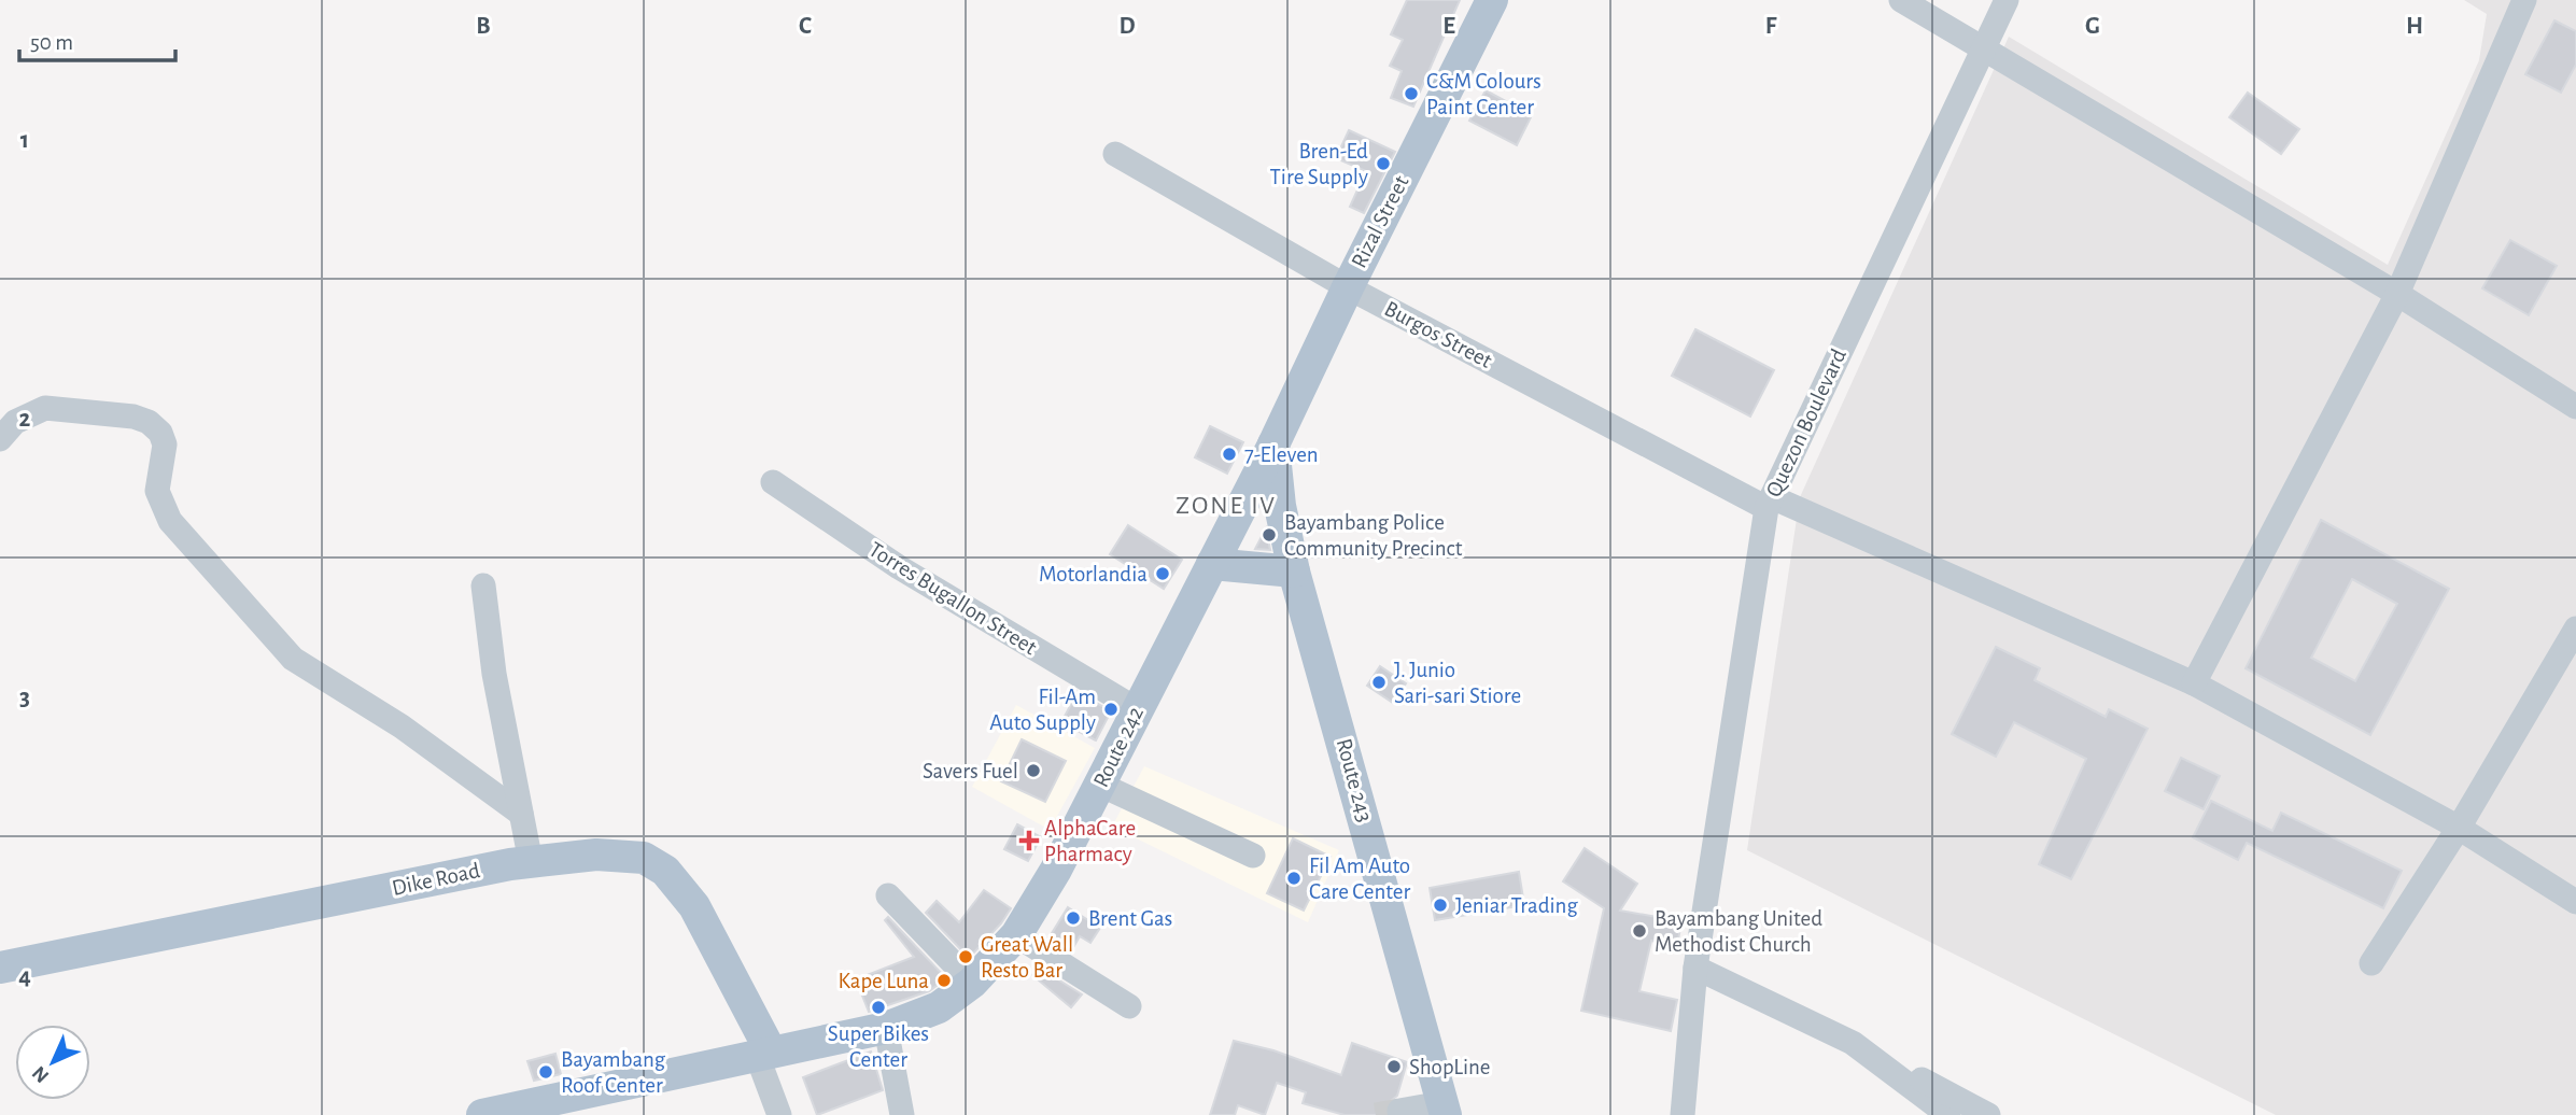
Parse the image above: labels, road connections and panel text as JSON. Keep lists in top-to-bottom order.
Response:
{
  "streets": {
    "main road": [
      "Rizal Street",
      "Route 242",
      "Route 243",
      "Dike Road"
    ],
    "street": ["Burgos Street", "Quezon Boulevard", "Torres Bugallon Street"]
  },
  "crossings": [
    ["Rizal Street", "Burgos Street"],
    ["Rizal Street", "Route 242"],
    ["Rizal Street", "Route 243"],
    ["Burgos Street", "Quezon Boulevard"],
    ["Torres Bugallon Street", "Route 242"],
    ["Route 242", "Route 243"],
    ["Route 242", "Dike Road"]
  ],
  "districts": ["ZONE IV"],
  "places": {
    "other": [
      "C&M Colours Paint Center",
      "Bren-Ed Tire Supply",
      "7-Eleven",
      "Bayambang Police Community Precinct",
      "Motorlandia",
      "J. Junio Sari-sari Stiore",
      "Fil-Am Auto Supply",
      "Savers Fuel",
      "Fil Am Auto Care Center",
      "Jeniar Trading",
      "Brent Gas",
      "Bayambang United Methodist Church",
      "Great Wall Resto Bar",
      "Kape Luna",
      "Super Bikes Center",
      "ShopLine",
      "Bayambang Roof Center"
    ],
    "health": ["AlphaCare Pharmacy"]
  },
  "scale_bar": "50 m",
  "north": "bottom left",
  "grid": {
    "columns": [
      "B",
      "C",
      "D",
      "E",
      "F",
      "G",
      "H"
    ],
    "rows": [
      "1",
      "2",
      "3",
      "4"
    ]
  }
}
